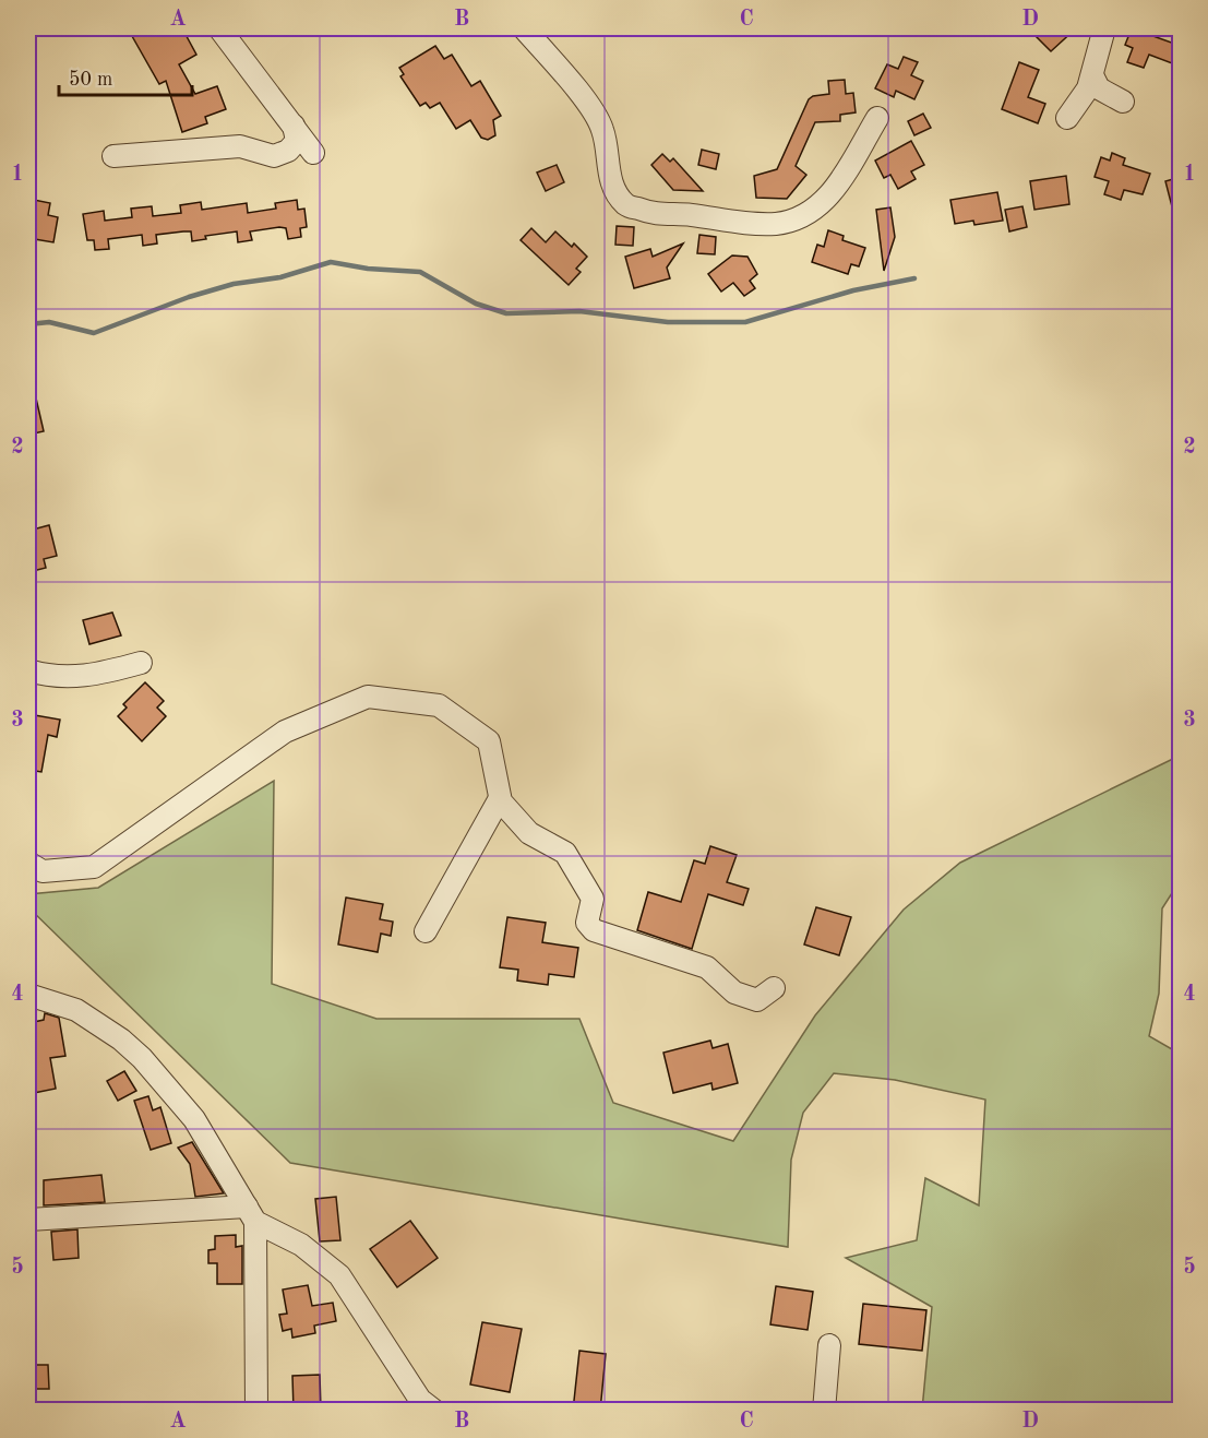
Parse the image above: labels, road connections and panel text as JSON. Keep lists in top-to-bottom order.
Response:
{
  "scale_bar": "50 m",
  "grid": {
    "columns": [
      "A",
      "B",
      "C",
      "D"
    ],
    "rows": [
      "1",
      "2",
      "3",
      "4",
      "5"
    ]
  }
}
